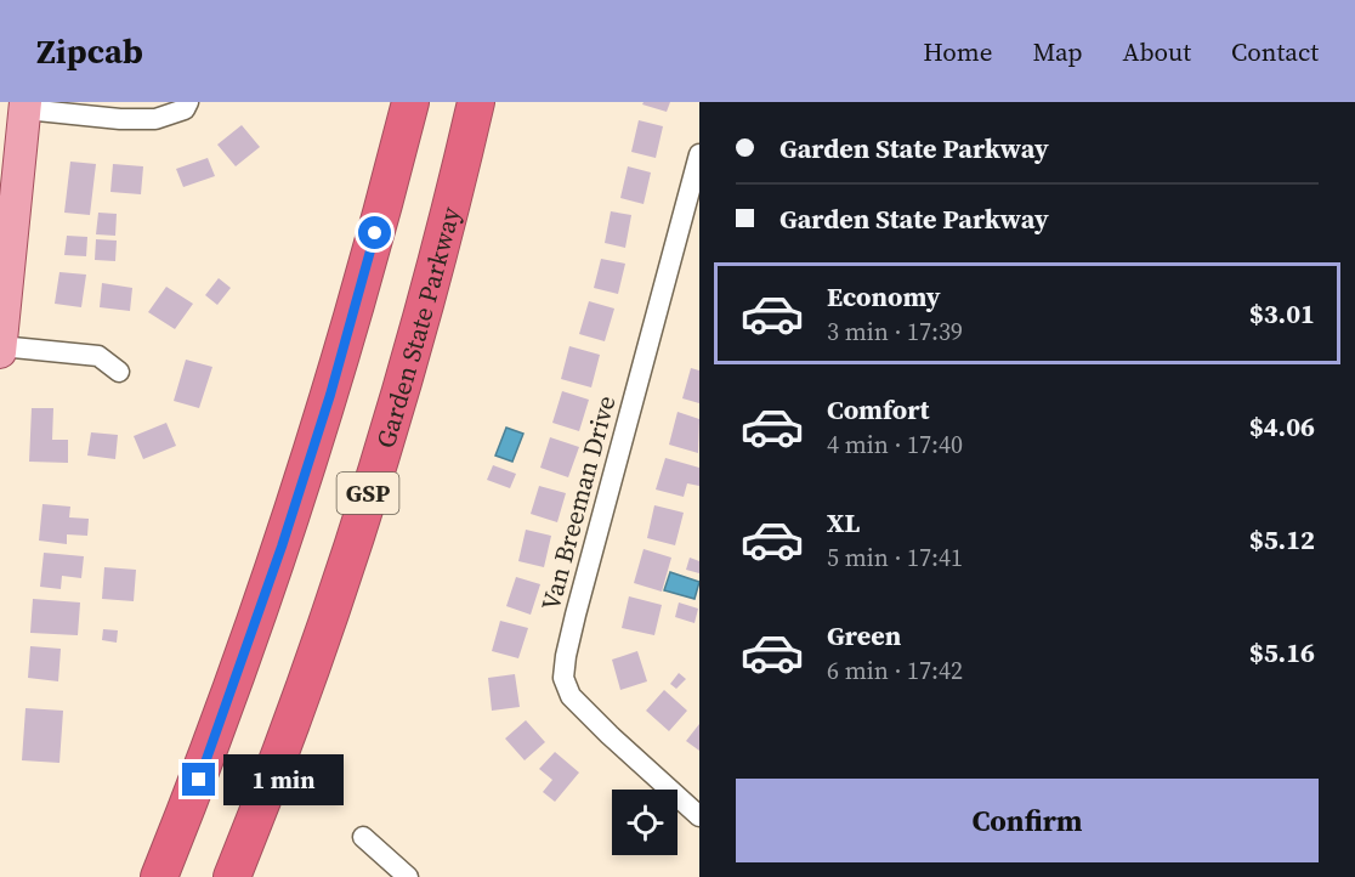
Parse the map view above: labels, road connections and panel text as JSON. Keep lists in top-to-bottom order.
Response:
{
  "streets": {
    "highway": ["Garden State Parkway", "GSP"],
    "street": ["Van Breeman Drive"]
  },
  "page": {
    "header": "Zipcab",
    "nav": [
      "Home",
      "Map",
      "About",
      "Contact"
    ],
    "banner": ["Garden State Parkway", "Garden State Parkway"],
    "list": [
      {
        "name": "Economy",
        "note": "3 min · 17:39",
        "value": "$3.01"
      },
      {
        "name": "Comfort",
        "note": "4 min · 17:40",
        "value": "$4.06"
      },
      {
        "name": "XL",
        "note": "5 min · 17:41",
        "value": "$5.12"
      },
      {
        "name": "Green",
        "note": "6 min · 17:42",
        "value": "$5.16"
      }
    ],
    "bubble": "1 min",
    "buttons": "Confirm"
  }
}
